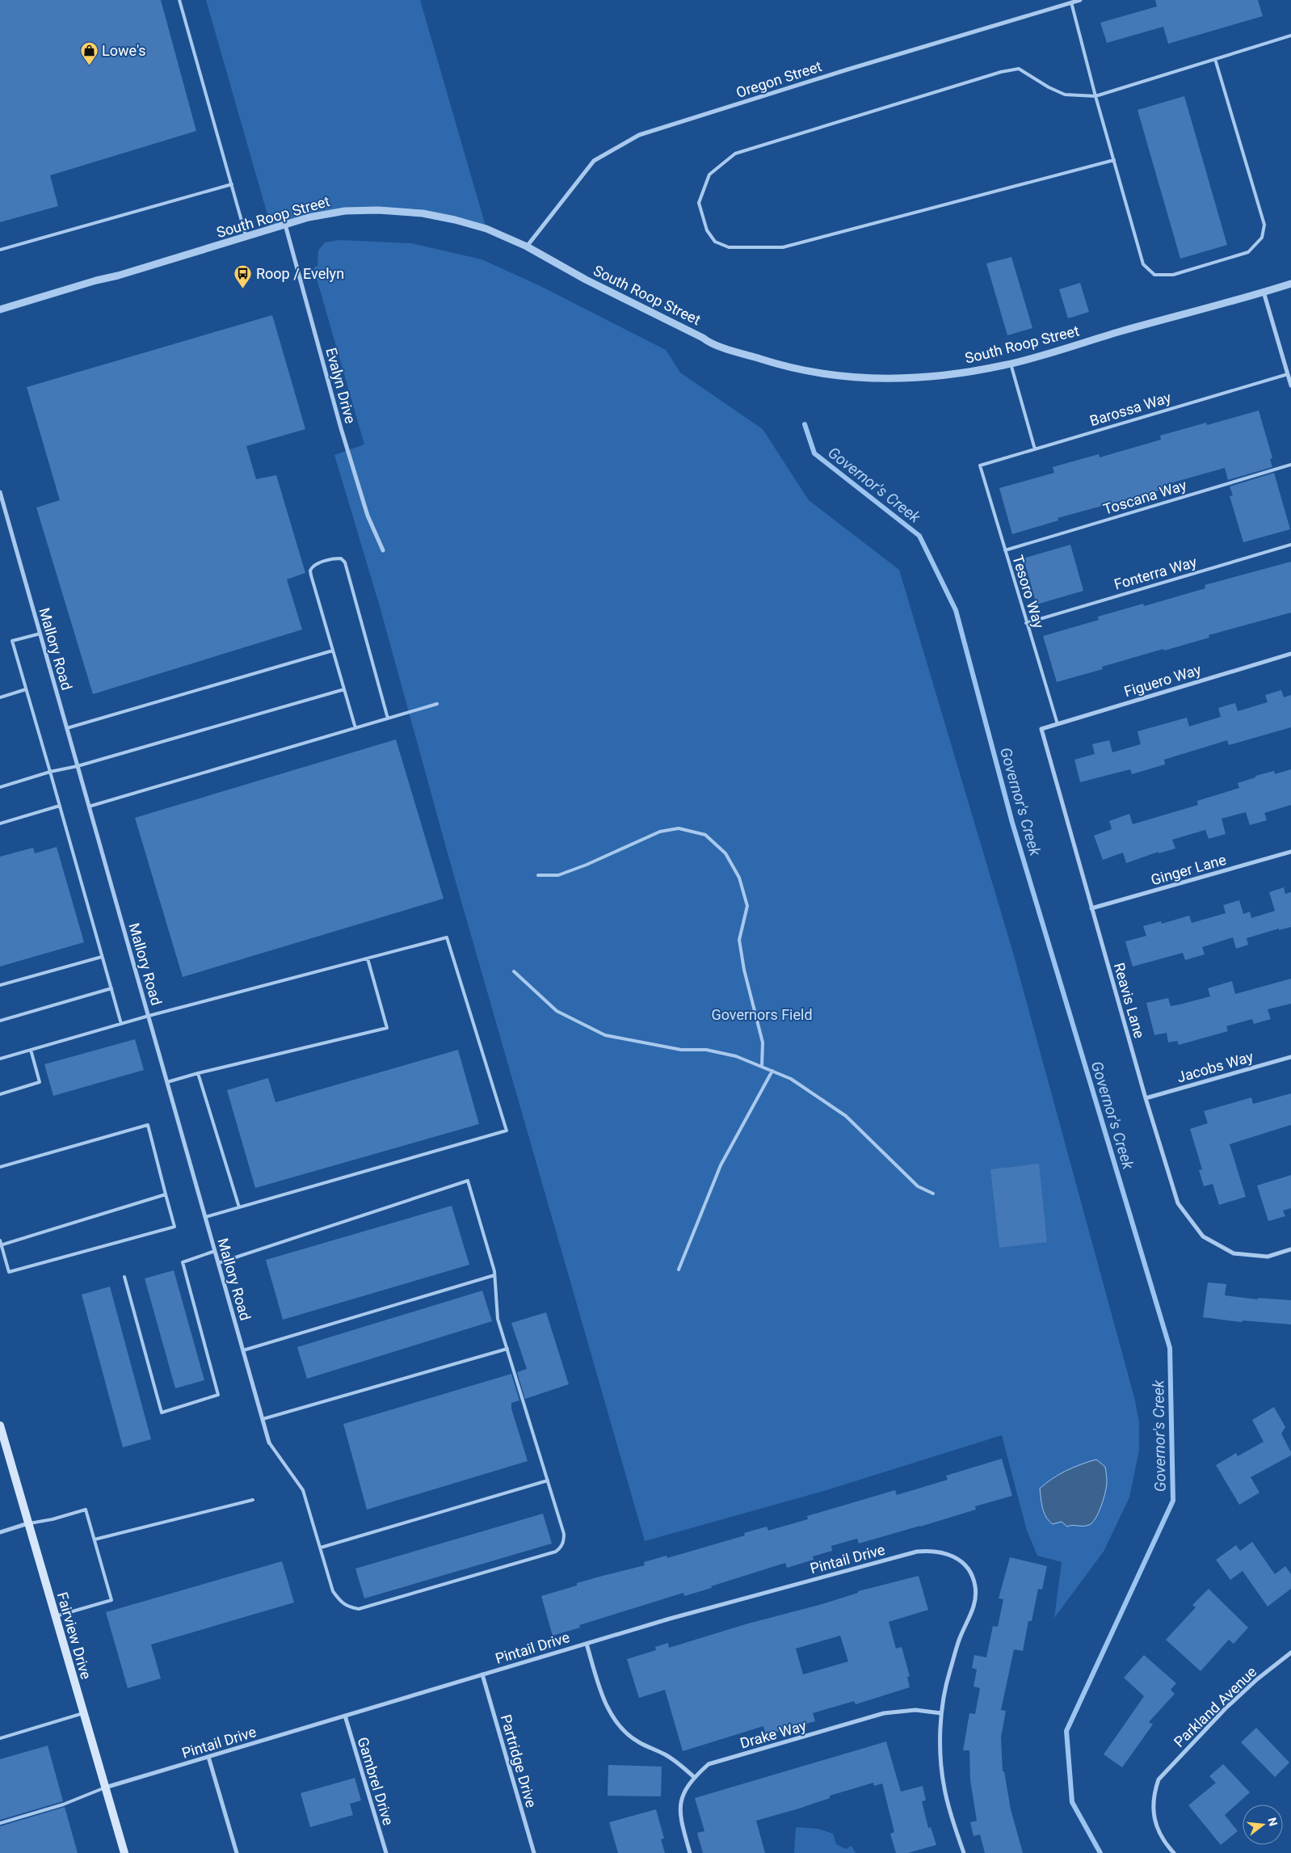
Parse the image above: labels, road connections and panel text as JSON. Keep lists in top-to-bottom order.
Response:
{
  "streets": {
    "main road": ["Fairview Drive"],
    "street": [
      "Oregon Street",
      "South Roop Street",
      "Evalyn Drive",
      "Mallory Road",
      "Figuero Way",
      "Ginger Lane",
      "Reavis Lane",
      "Jacobs Way",
      "Pintail Drive",
      "Parkland Avenue",
      "Drake Way",
      "Partridge Drive",
      "Gambrel Drive"
    ],
    "lane": [
      "Barossa Way",
      "Toscana Way",
      "Fonterra Way",
      "Tesoro Way"
    ]
  },
  "crossings": [
    ["Oregon Street", "South Roop Street"],
    ["South Roop Street", "Evalyn Drive"],
    ["Barossa Way", "Tesoro Way"],
    ["Toscana Way", "Tesoro Way"],
    ["Fonterra Way", "Tesoro Way"],
    ["Tesoro Way", "Figuero Way"],
    ["Figuero Way", "Reavis Lane"],
    ["Ginger Lane", "Reavis Lane"],
    ["Reavis Lane", "Jacobs Way"],
    ["Pintail Drive", "Fairview Drive"],
    ["Pintail Drive", "Drake Way"],
    ["Pintail Drive", "Partridge Drive"],
    ["Pintail Drive", "Gambrel Drive"]
  ],
  "water": ["Governor's Creek"],
  "parks": ["Governors Field"],
  "places": {
    "shop": ["Lowe's"],
    "bus stop": ["Roop / Evelyn"]
  },
  "north": "right"
}
